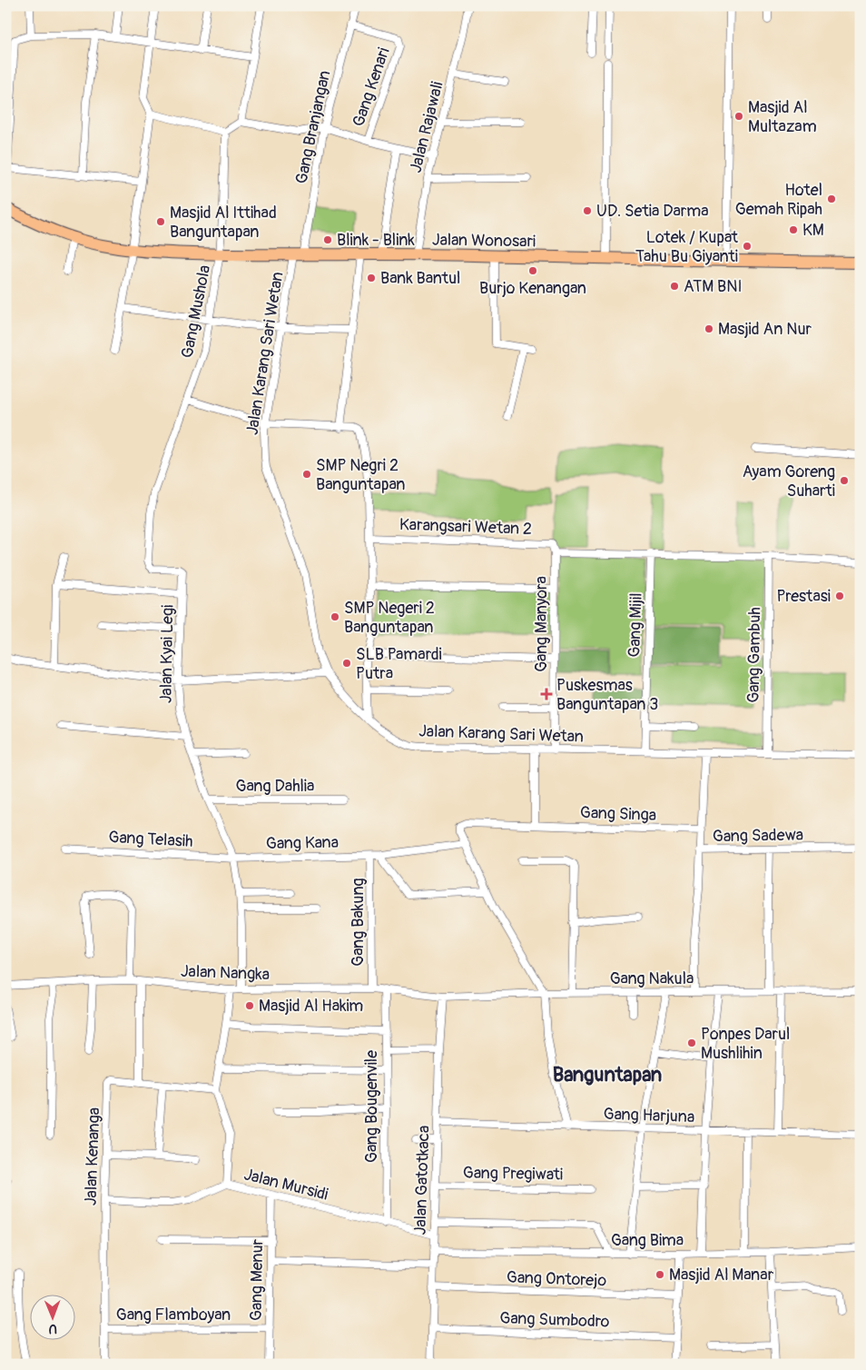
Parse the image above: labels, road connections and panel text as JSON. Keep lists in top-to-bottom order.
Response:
{
  "streets": {
    "main road": ["Jalan Wonosari"],
    "street": [
      "Gang Kenari",
      "Gang Branjangan",
      "Jalan Rajawali",
      "Gang Mushola",
      "Jalan Karang Sari Wetan",
      "Karangsari Wetan 2",
      "Gang Manyora",
      "Gang Mijil",
      "Jalan Kyai Legi",
      "Gang Gambuh",
      "Gang Dahlia",
      "Gang Singa",
      "Gang Sadewa",
      "Gang Telasih",
      "Gang Kana",
      "Gang Bakung",
      "Jalan Nangka",
      "Gang Nakula",
      "Gang Bougenvile",
      "Gang Harjuna",
      "Jalan Kenanga",
      "Gang Pregiwati",
      "Jalan Gatotkaca",
      "Jalan Mursidi",
      "Gang Bima",
      "Gang Ontorejo",
      "Gang Menur",
      "Gang Flamboyan",
      "Gang Sumbodro"
    ]
  },
  "crossings": [
    ["Gang Kenari", "Gang Branjangan"],
    ["Gang Branjangan", "Jalan Wonosari"],
    ["Gang Branjangan", "Jalan Karang Sari Wetan"],
    ["Jalan Rajawali", "Jalan Wonosari"],
    ["Jalan Wonosari", "Gang Mushola"],
    ["Jalan Wonosari", "Jalan Karang Sari Wetan"],
    ["Gang Mushola", "Jalan Kyai Legi"],
    ["Jalan Karang Sari Wetan", "Gang Manyora"],
    ["Jalan Karang Sari Wetan", "Gang Mijil"],
    ["Jalan Karang Sari Wetan", "Gang Gambuh"],
    ["Jalan Karang Sari Wetan", "Gang Sadewa"],
    ["Karangsari Wetan 2", "Gang Manyora"],
    ["Jalan Kyai Legi", "Gang Dahlia"],
    ["Jalan Kyai Legi", "Gang Telasih"],
    ["Jalan Kyai Legi", "Gang Kana"],
    ["Jalan Kyai Legi", "Jalan Nangka"],
    ["Gang Singa", "Gang Sadewa"],
    ["Gang Singa", "Gang Kana"],
    ["Gang Telasih", "Gang Kana"],
    ["Gang Kana", "Gang Bakung"],
    ["Gang Bakung", "Jalan Nangka"],
    ["Jalan Nangka", "Gang Nakula"],
    ["Jalan Nangka", "Gang Bougenvile"],
    ["Jalan Nangka", "Jalan Gatotkaca"],
    ["Gang Nakula", "Jalan Gatotkaca"],
    ["Gang Bougenvile", "Jalan Mursidi"],
    ["Gang Harjuna", "Jalan Gatotkaca"],
    ["Jalan Kenanga", "Jalan Mursidi"],
    ["Jalan Kenanga", "Gang Flamboyan"],
    ["Gang Pregiwati", "Jalan Gatotkaca"],
    ["Jalan Gatotkaca", "Jalan Mursidi"],
    ["Jalan Gatotkaca", "Gang Bima"],
    ["Jalan Gatotkaca", "Gang Ontorejo"],
    ["Jalan Gatotkaca", "Gang Sumbodro"],
    ["Jalan Mursidi", "Gang Menur"],
    ["Gang Menur", "Gang Flamboyan"]
  ],
  "districts": ["Banguntapan"],
  "places": {
    "other": [
      "Masjid Al Multazam",
      "Hotel Gemah Ripah",
      "UD. Setia Darma",
      "Masjid Al Ittihad Banguntapan",
      "KM",
      "Blink - Blink",
      "Lotek / Kupat Tahu Bu Giyanti",
      "Burjo Kenangan",
      "Bank Bantul",
      "ATM BNI",
      "Masjid An Nur",
      "SMP Negri 2 Banguntapan",
      "Ayam Goreng Suharti",
      "Prestasi",
      "SMP Negeri 2 Banguntapan",
      "SLB Pamardi Putra",
      "Masjid Al Hakim",
      "Ponpes Darul Mushlihin",
      "Masjid Al Manar"
    ],
    "health": ["Puskesmas Banguntapan 3"]
  },
  "north": "bottom"
}
